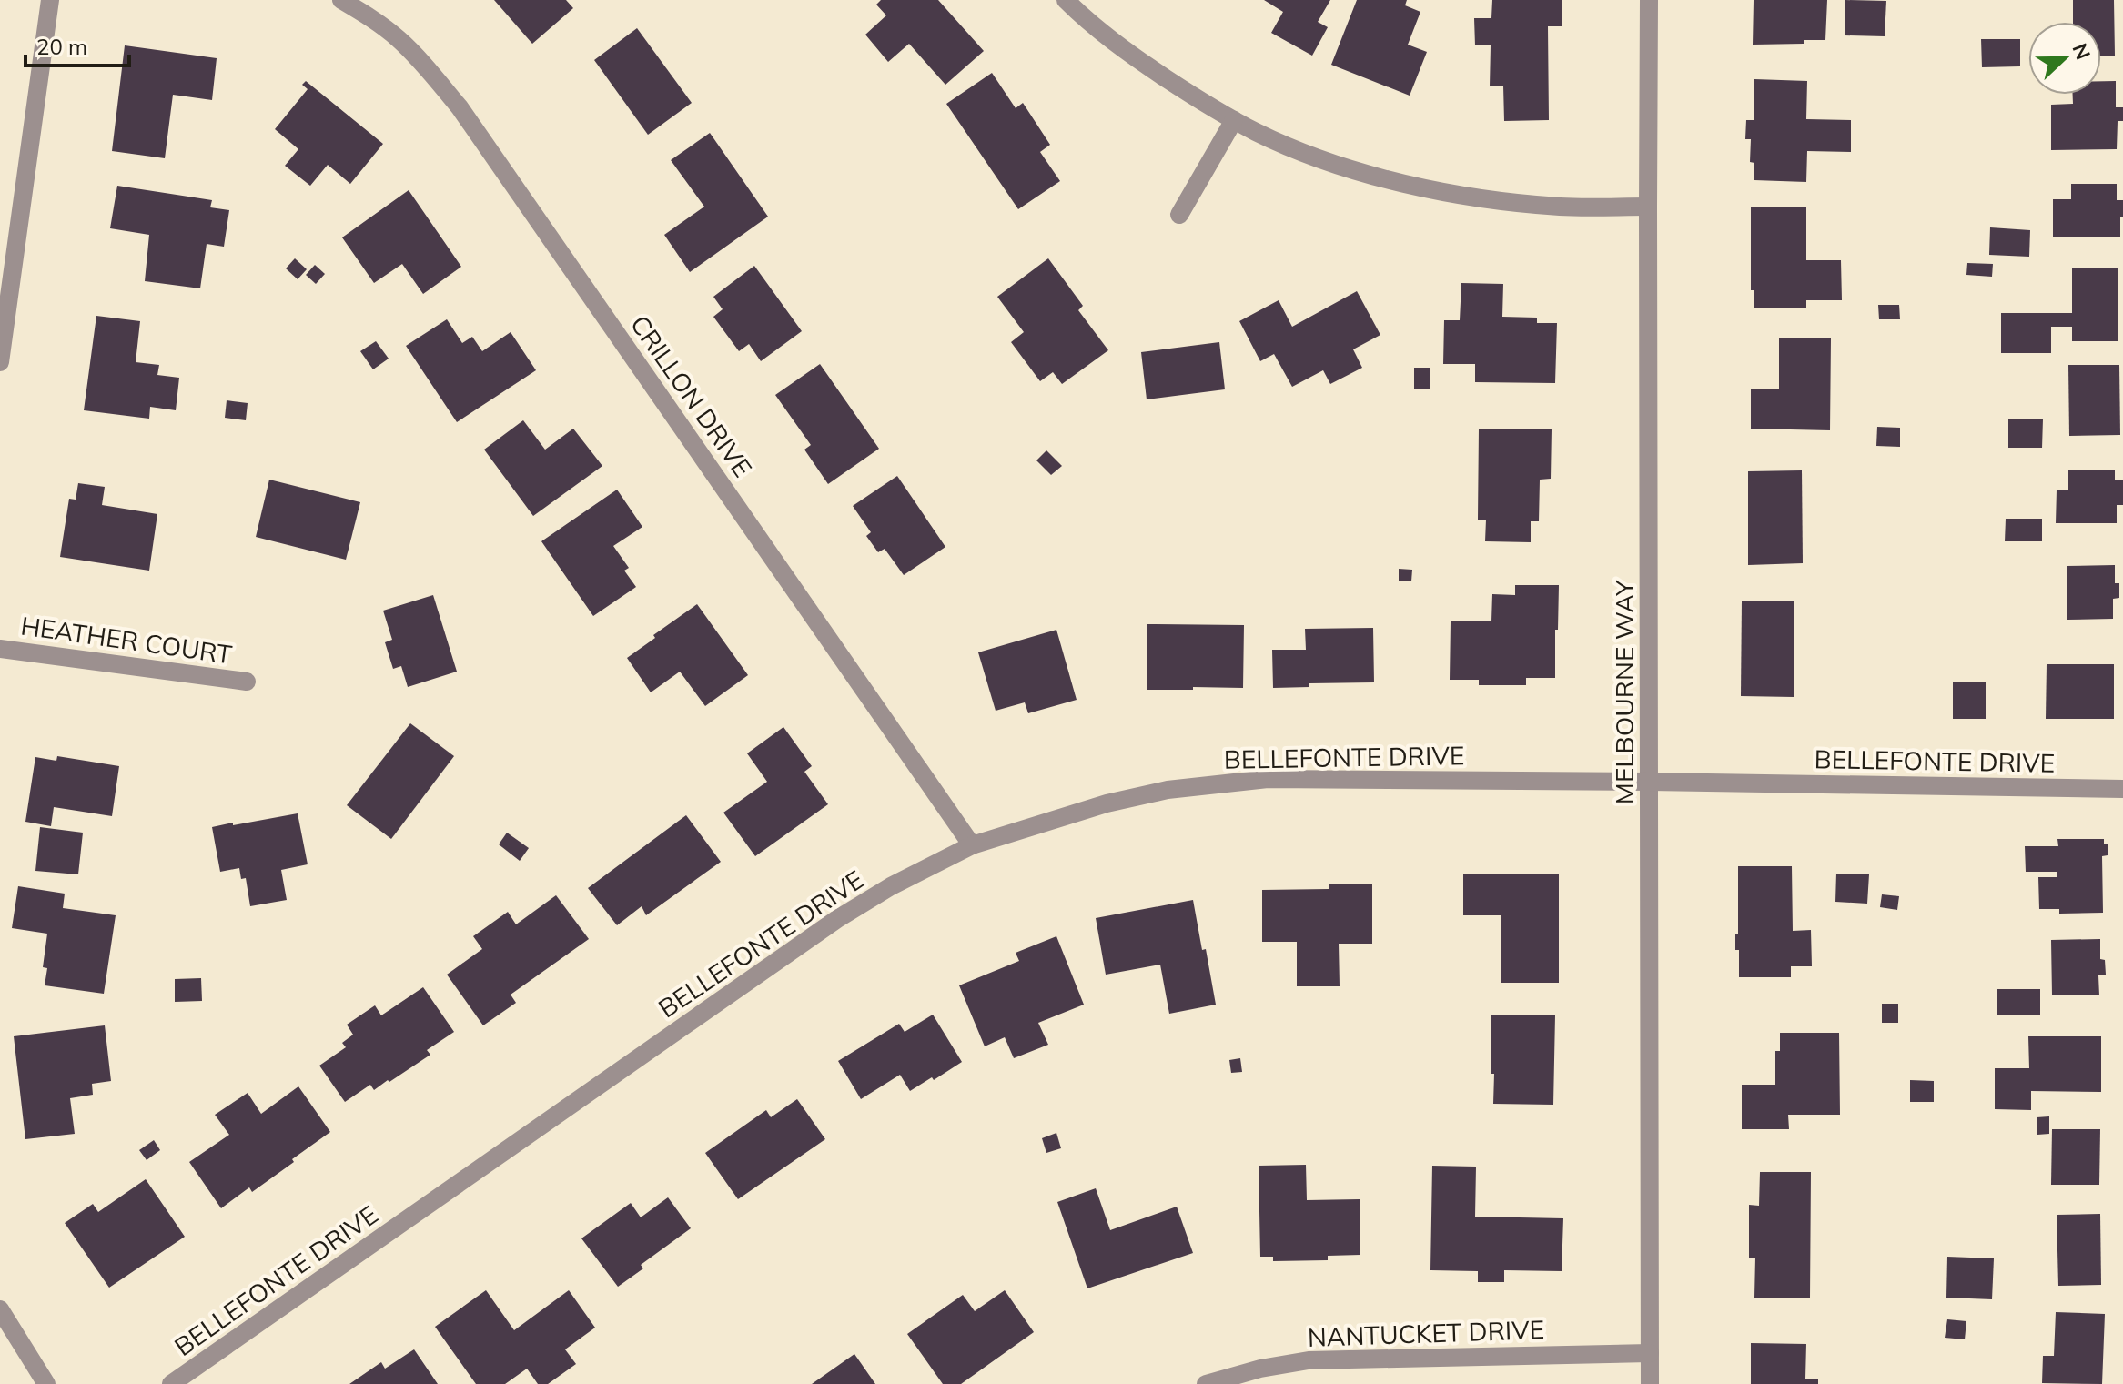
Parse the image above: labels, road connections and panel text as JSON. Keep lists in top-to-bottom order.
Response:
{
  "streets": {
    "street": [
      "CRILLON DRIVE",
      "HEATHER COURT",
      "MELBOURNE WAY",
      "BELLEFONTE DRIVE",
      "NANTUCKET DRIVE"
    ]
  },
  "crossings": [
    ["CRILLON DRIVE", "BELLEFONTE DRIVE"],
    ["MELBOURNE WAY", "BELLEFONTE DRIVE"],
    ["MELBOURNE WAY", "NANTUCKET DRIVE"]
  ],
  "scale_bar": "20 m",
  "north": "right"
}
